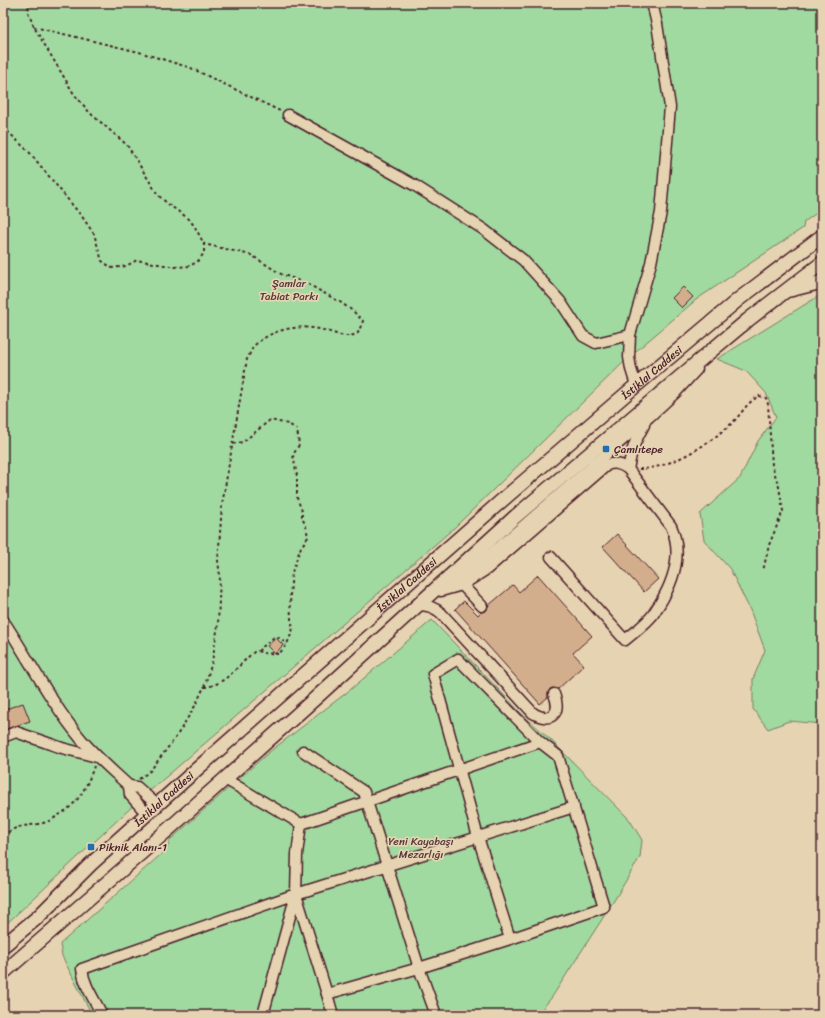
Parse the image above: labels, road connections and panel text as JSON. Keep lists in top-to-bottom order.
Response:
{
  "streets": {
    "main road": ["İstiklal Caddesi"]
  },
  "parks": ["Şamlar Tabiat Parkı", "Yeni Kayabaşı Mezarlığı"],
  "places": {
    "transit": ["Çamlıtepe", "Piknik Alanı-1"]
  }
}
